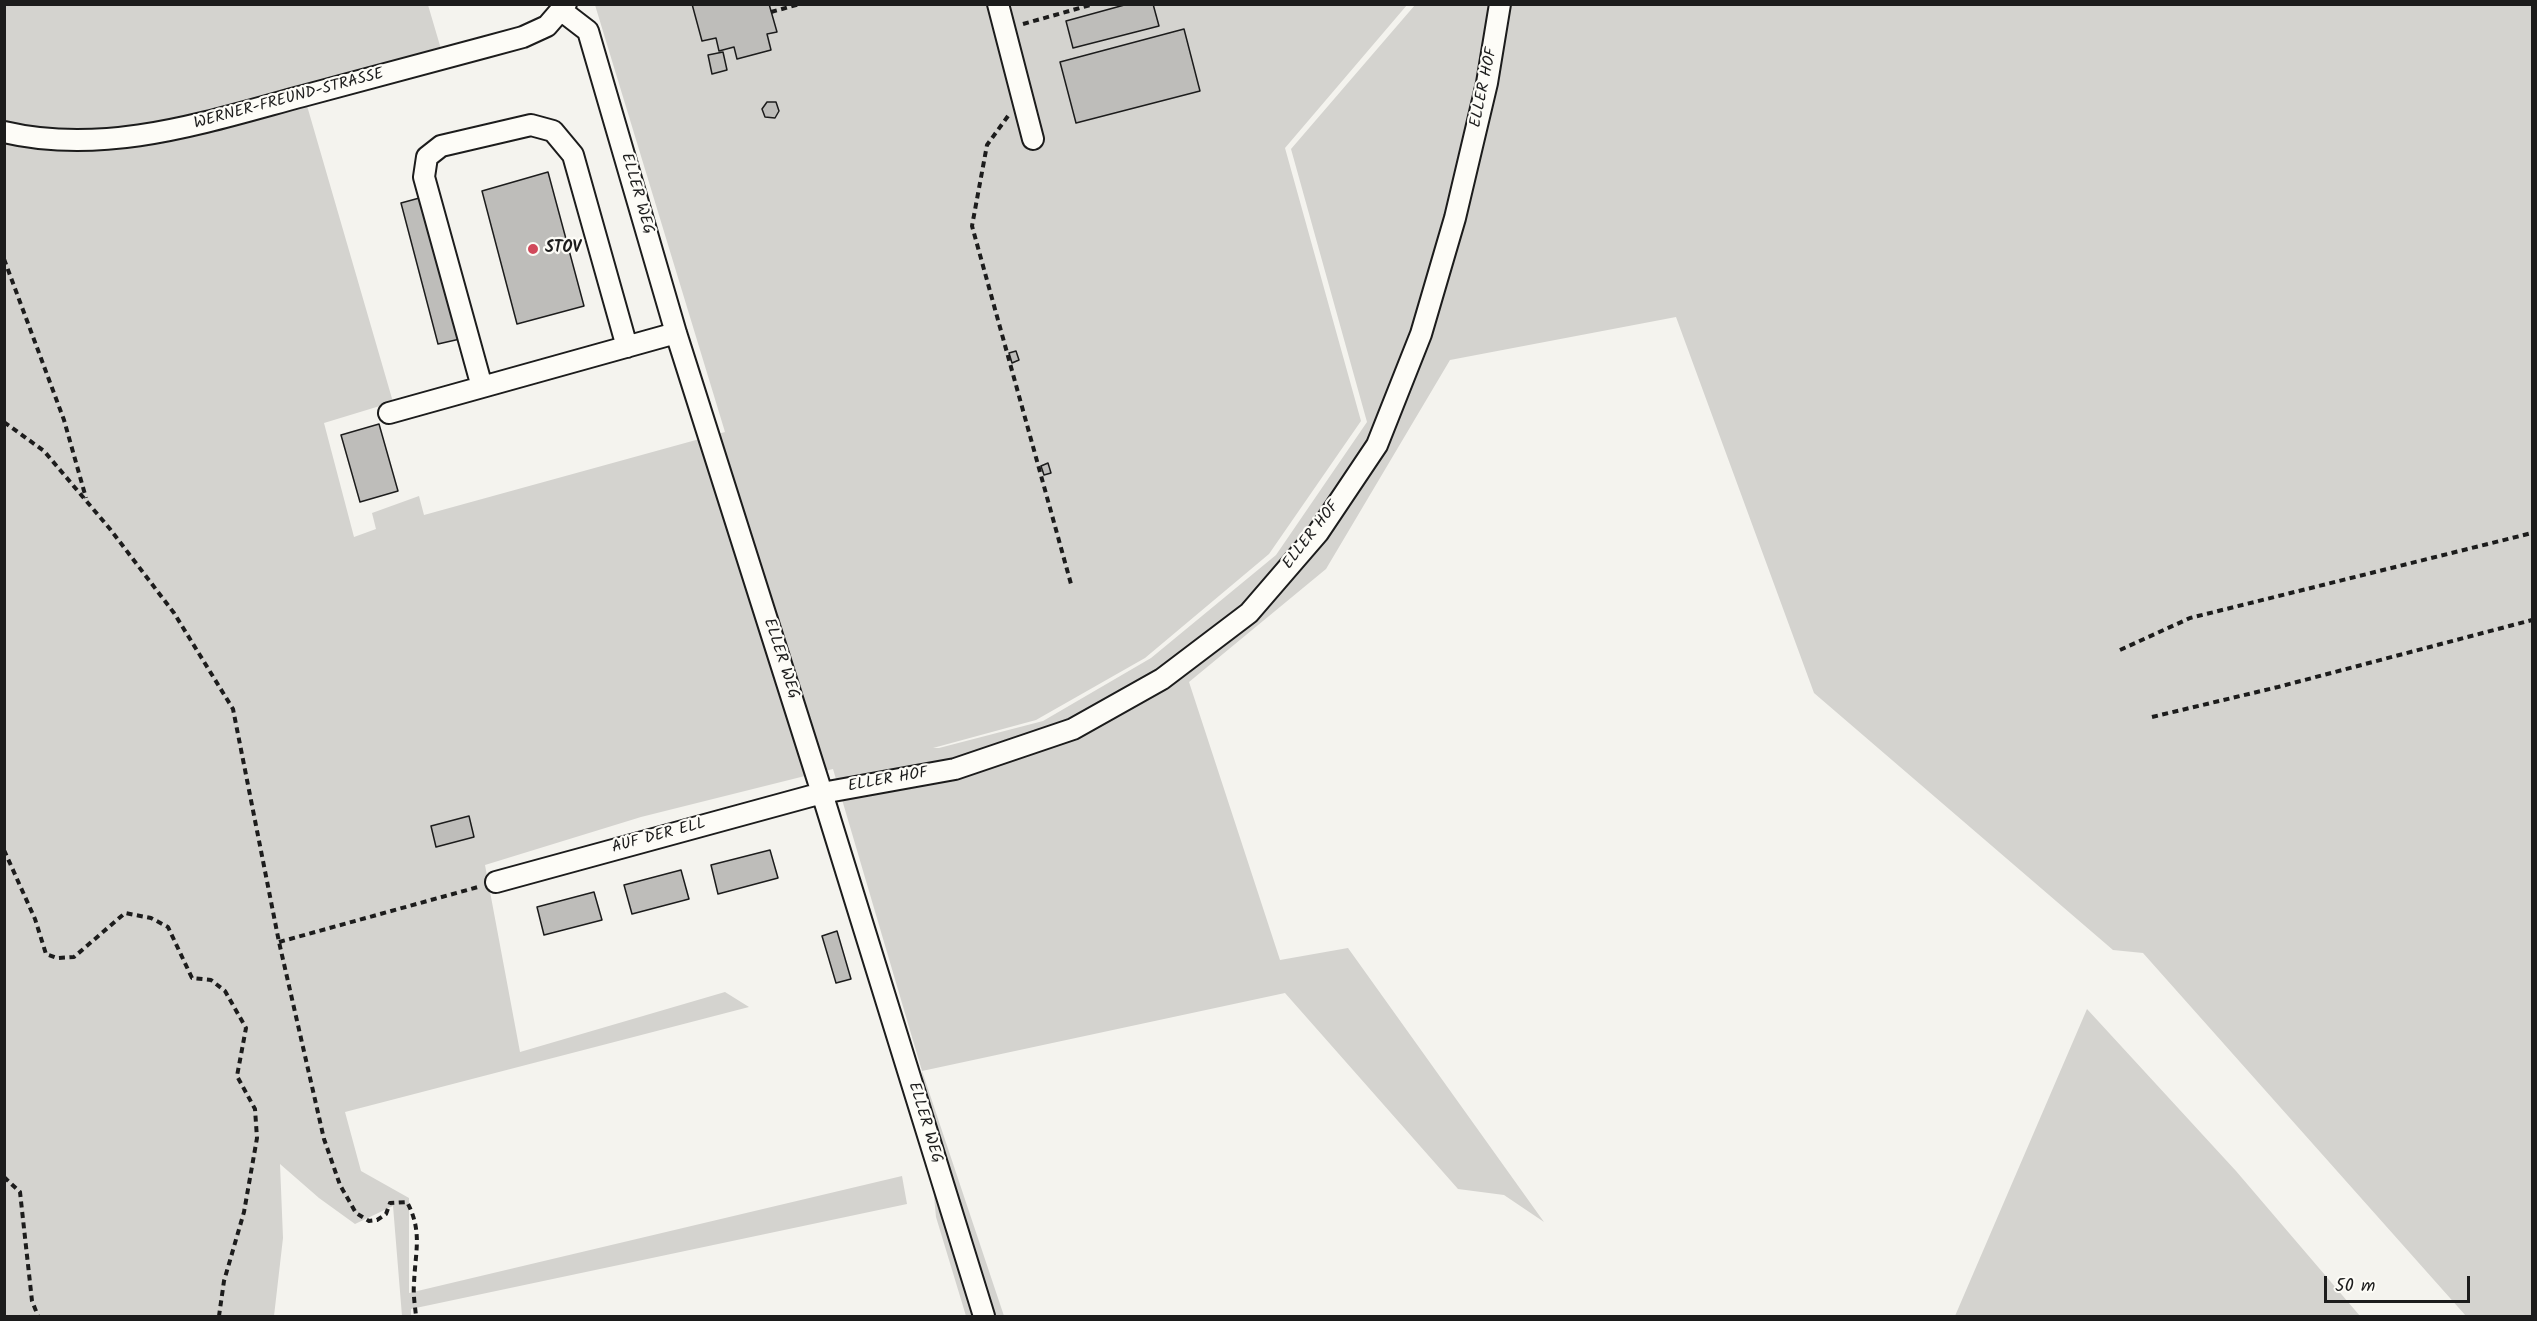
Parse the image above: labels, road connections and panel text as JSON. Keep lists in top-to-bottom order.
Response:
{
  "streets": {
    "street": [
      "ELLER HOF",
      "WERNER-FREUND-STRASSE",
      "ELLER WEG",
      "AUF DER ELL"
    ]
  },
  "crossings": [
    ["ELLER HOF", "ELLER WEG"],
    ["ELLER HOF", "AUF DER ELL"],
    ["WERNER-FREUND-STRASSE", "ELLER WEG"],
    ["ELLER WEG", "AUF DER ELL"]
  ],
  "places": ["STOV"],
  "scale_bar": "50 m"
}
